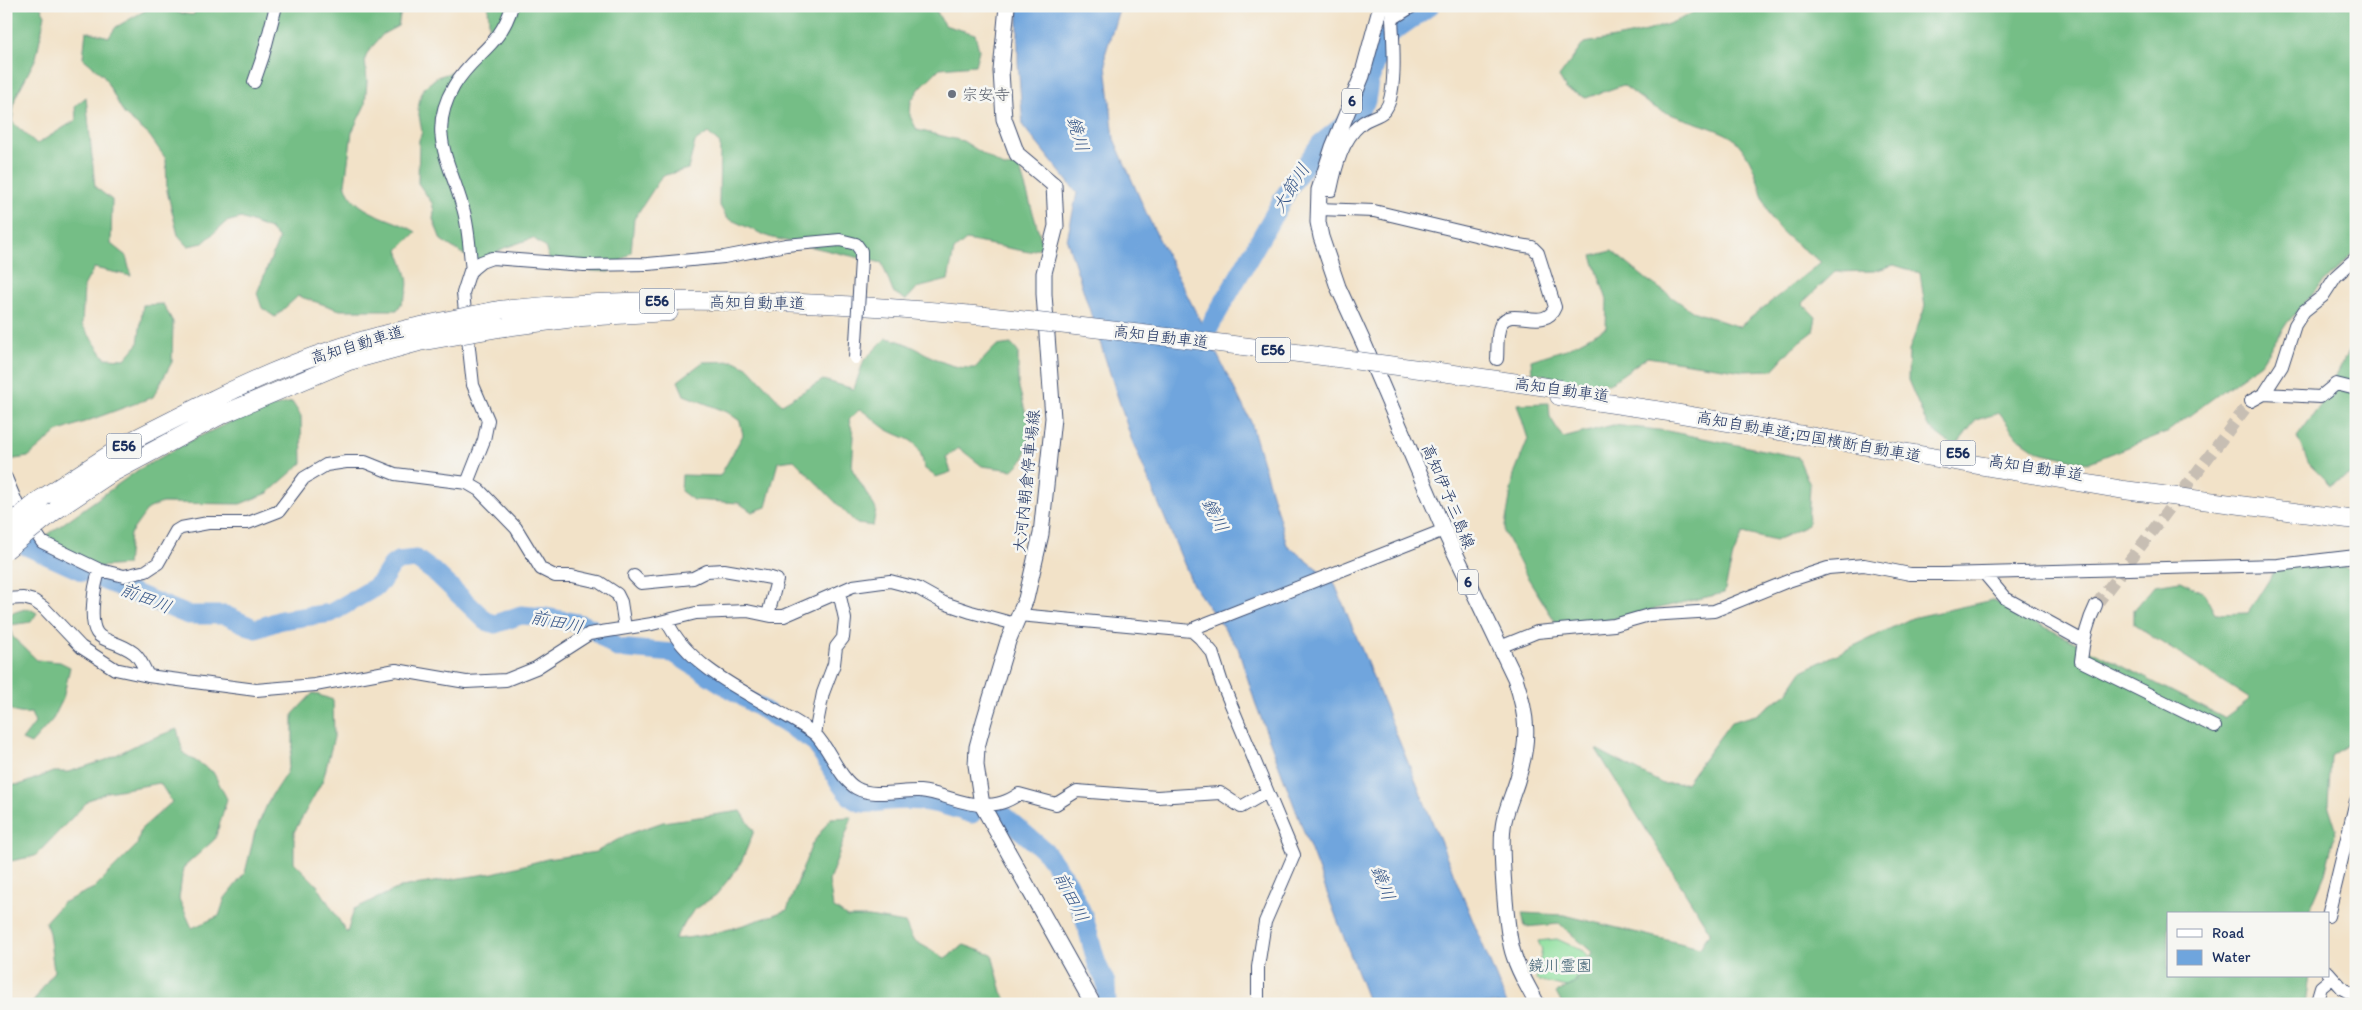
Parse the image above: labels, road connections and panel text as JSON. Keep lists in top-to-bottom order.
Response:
{
  "streets": {
    "highway": ["E56", "高知自動車道", "高知自動車道;四国横断自動車道"],
    "main road": ["6", "大河内朝倉停車場線", "高知伊予三島線"]
  },
  "crossings": [
    ["高知自動車道", "高知自動車道;四国横断自動車道"]
  ],
  "water": ["鏡川", "大節川", "前田川"],
  "parks": ["鏡川霊園"],
  "places": ["宗安寺"],
  "legend": ["Road", "Water"]
}
